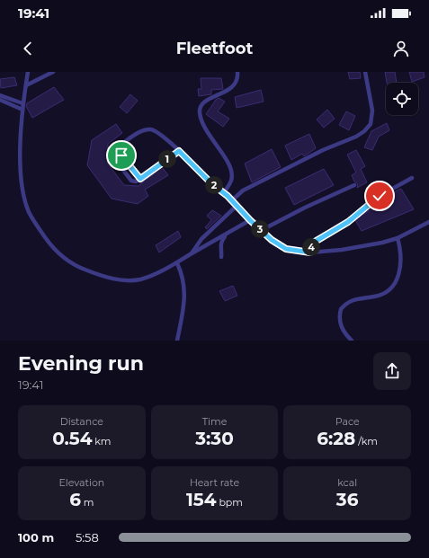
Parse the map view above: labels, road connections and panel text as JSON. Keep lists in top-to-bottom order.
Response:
{
  "page": {
    "status": "19:41",
    "header": "Fleetfoot",
    "pins": [
      "1",
      "2",
      "3",
      "4"
    ],
    "heading": ["Evening run", "19:41"],
    "stats": [
      ["Distance", "0.54 km"],
      ["Time", "3:30"],
      ["Pace", "6:28 /km"],
      ["Elevation", "6 m"],
      ["Heart rate", "154 bpm"],
      ["kcal", "36"]
    ],
    "list": [
      {
        "name": "100 m",
        "note": "5:58"
      }
    ]
  }
}
